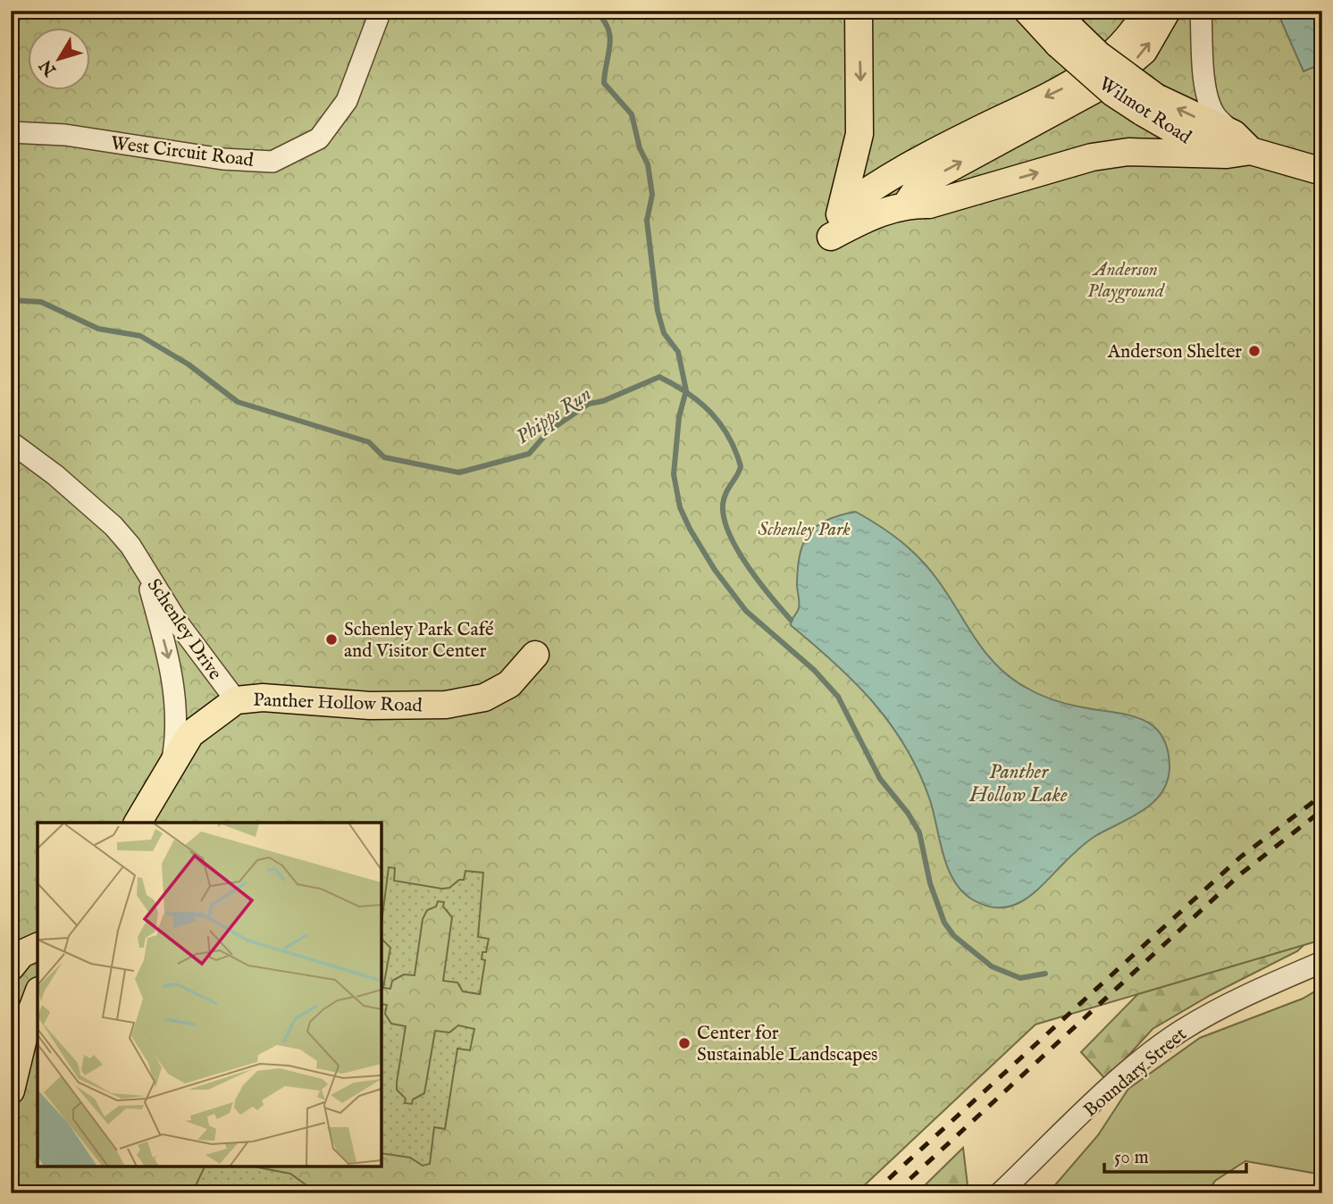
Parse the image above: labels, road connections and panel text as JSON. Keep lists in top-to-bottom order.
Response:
{
  "streets": {
    "main road": ["Wilmot Road", "Schenley Drive", "Panther Hollow Road"],
    "street": ["West Circuit Road", "Boundary Street"]
  },
  "crossings": [
    ["Schenley Drive", "Panther Hollow Road"]
  ],
  "water": ["Phipps Run", "Panther Hollow Lake"],
  "parks": ["Anderson Playground", "Schenley Park"],
  "places": ["Anderson Shelter", "Schenley Park Café and Visitor Center", "Center for Sustainable Landscapes"],
  "scale_bar": "50 m",
  "north": "bottom left"
}
